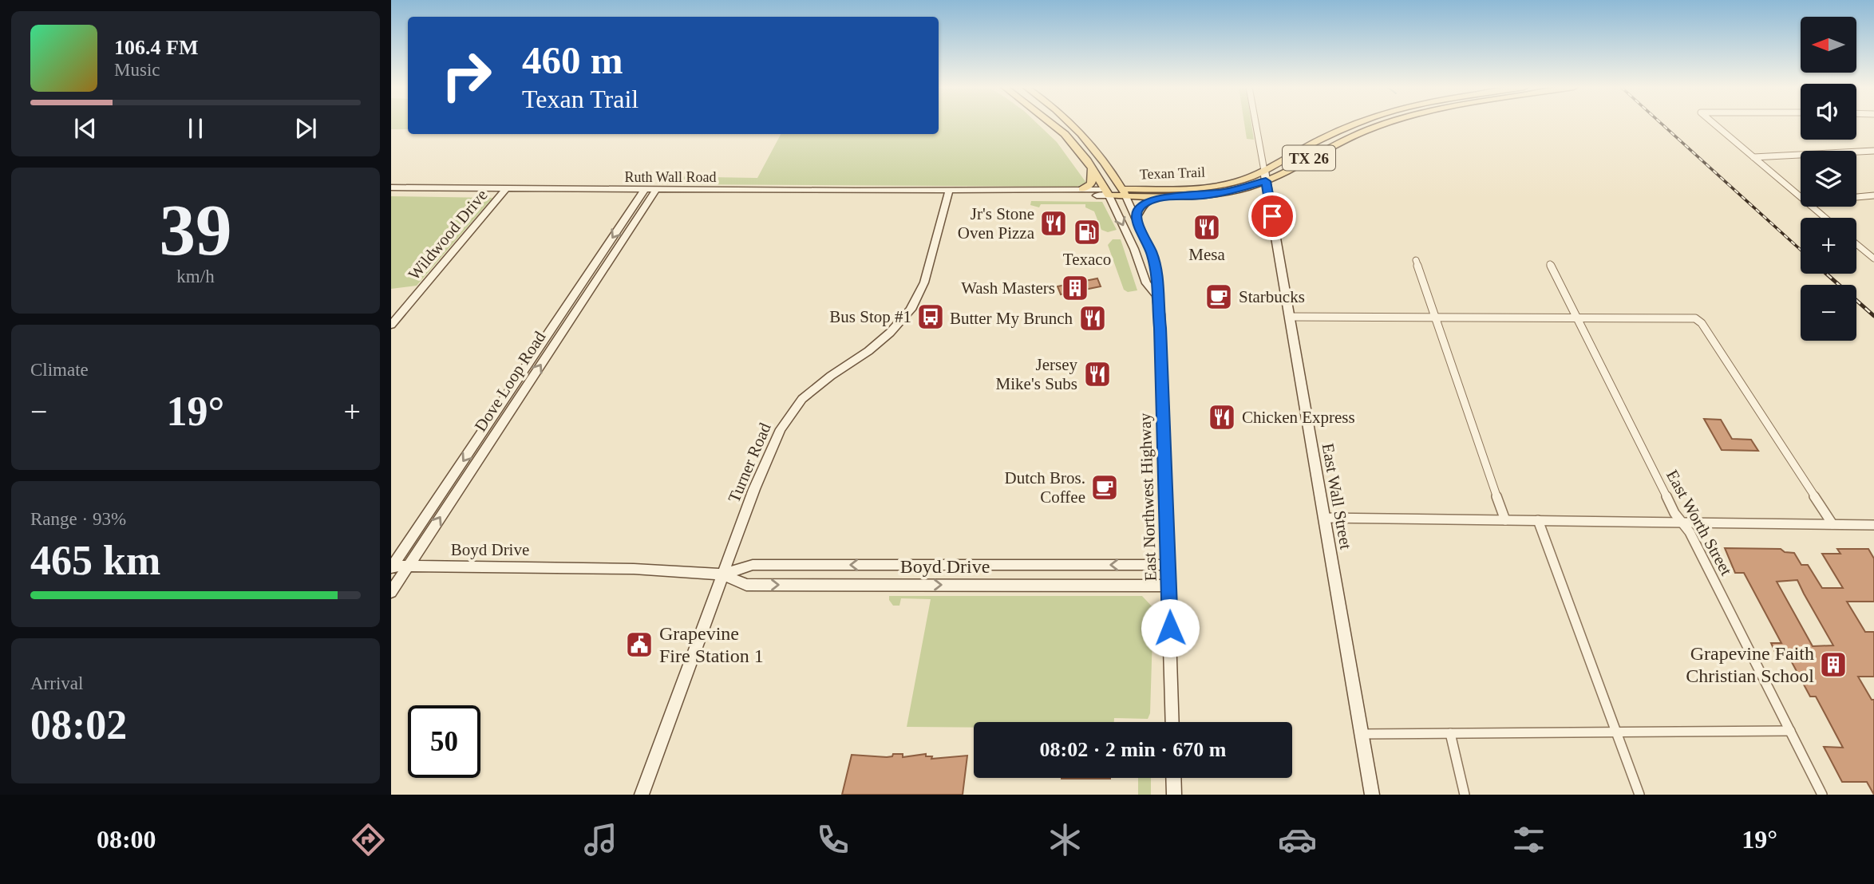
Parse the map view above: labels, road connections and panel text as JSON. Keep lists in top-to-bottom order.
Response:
{
  "streets": {
    "main road": ["TX 26", "Texan Trail"],
    "street": [
      "Ruth Wall Road",
      "Wildwood Drive",
      "Dove Loop Road",
      "Turner Road",
      "East Wall Street",
      "East Northwest Highway",
      "East Worth Street",
      "Boyd Drive"
    ]
  },
  "crossings": [
    ["TX 26", "Texan Trail"],
    ["TX 26", "East Northwest Highway"],
    ["Texan Trail", "Ruth Wall Road"],
    ["Texan Trail", "East Wall Street"],
    ["Texan Trail", "East Northwest Highway"],
    ["Ruth Wall Road", "Wildwood Drive"],
    ["Ruth Wall Road", "Dove Loop Road"],
    ["Ruth Wall Road", "Turner Road"],
    ["Ruth Wall Road", "East Northwest Highway"],
    ["Dove Loop Road", "Boyd Drive"],
    ["Turner Road", "Boyd Drive"],
    ["East Northwest Highway", "Boyd Drive"]
  ],
  "places": {
    "restaurant": [
      "Jr's Stone Oven Pizza",
      "Mesa",
      "Butter My Brunch",
      "Jersey Mike's Subs",
      "Chicken Express"
    ],
    "fuel station": ["Texaco"],
    "building": ["Wash Masters", "Grapevine Faith Christian School"],
    "cafe": ["Starbucks", "Dutch Bros. Coffee"],
    "bus stop": ["Bus Stop #1"],
    "public building": ["Grapevine Fire Station 1"]
  },
  "north": "left",
  "page": {
    "map_buttons": ["+", "−"],
    "turn": ["460 m", "Texan Trail"],
    "song": ["106.4 FM", "Music"],
    "tile": [
      ["39", "km/h"],
      "Climate",
      ["Range · 93%", "465 km"],
      ["Arrival", "08:02"]
    ],
    "heat": ["−", "19°", "+"],
    "limit": "50",
    "trip": "08:02 · 2 min · 670 m",
    "tabs": ["08:00", "19°"]
  }
}
